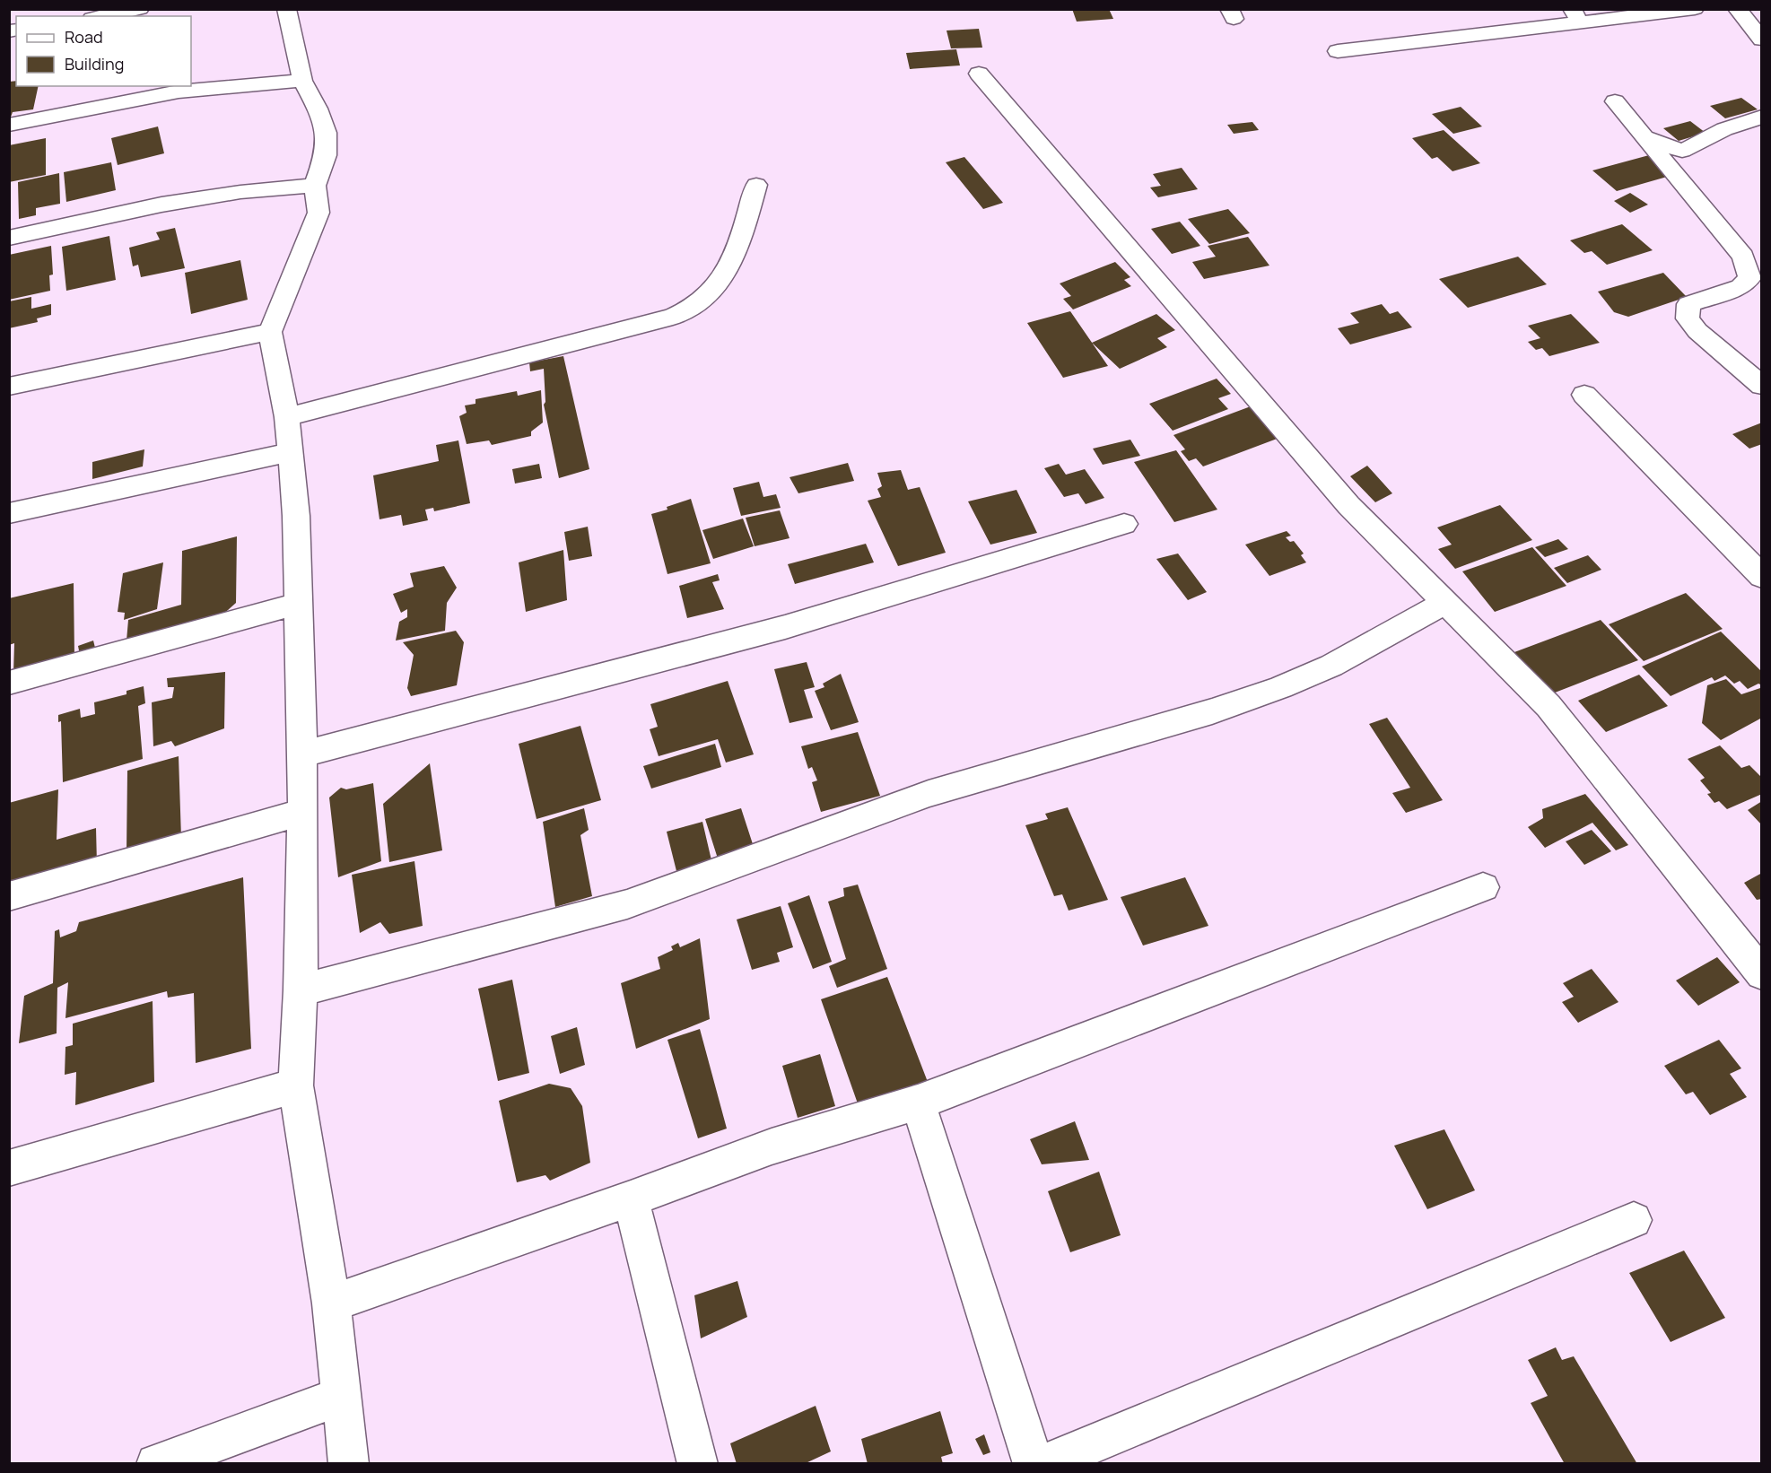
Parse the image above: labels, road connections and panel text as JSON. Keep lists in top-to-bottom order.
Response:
{
  "legend": ["Road", "Building"]
}
